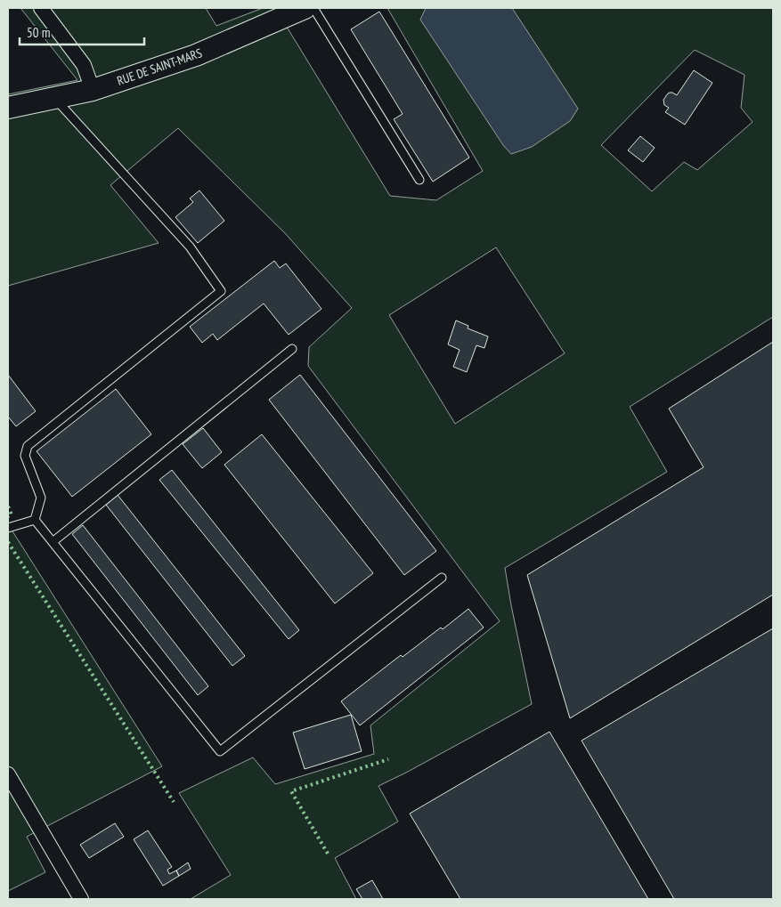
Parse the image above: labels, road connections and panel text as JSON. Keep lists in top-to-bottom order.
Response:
{
  "streets": {
    "street": ["RUE DE SAINT-MARS"]
  },
  "scale_bar": "50 m"
}
